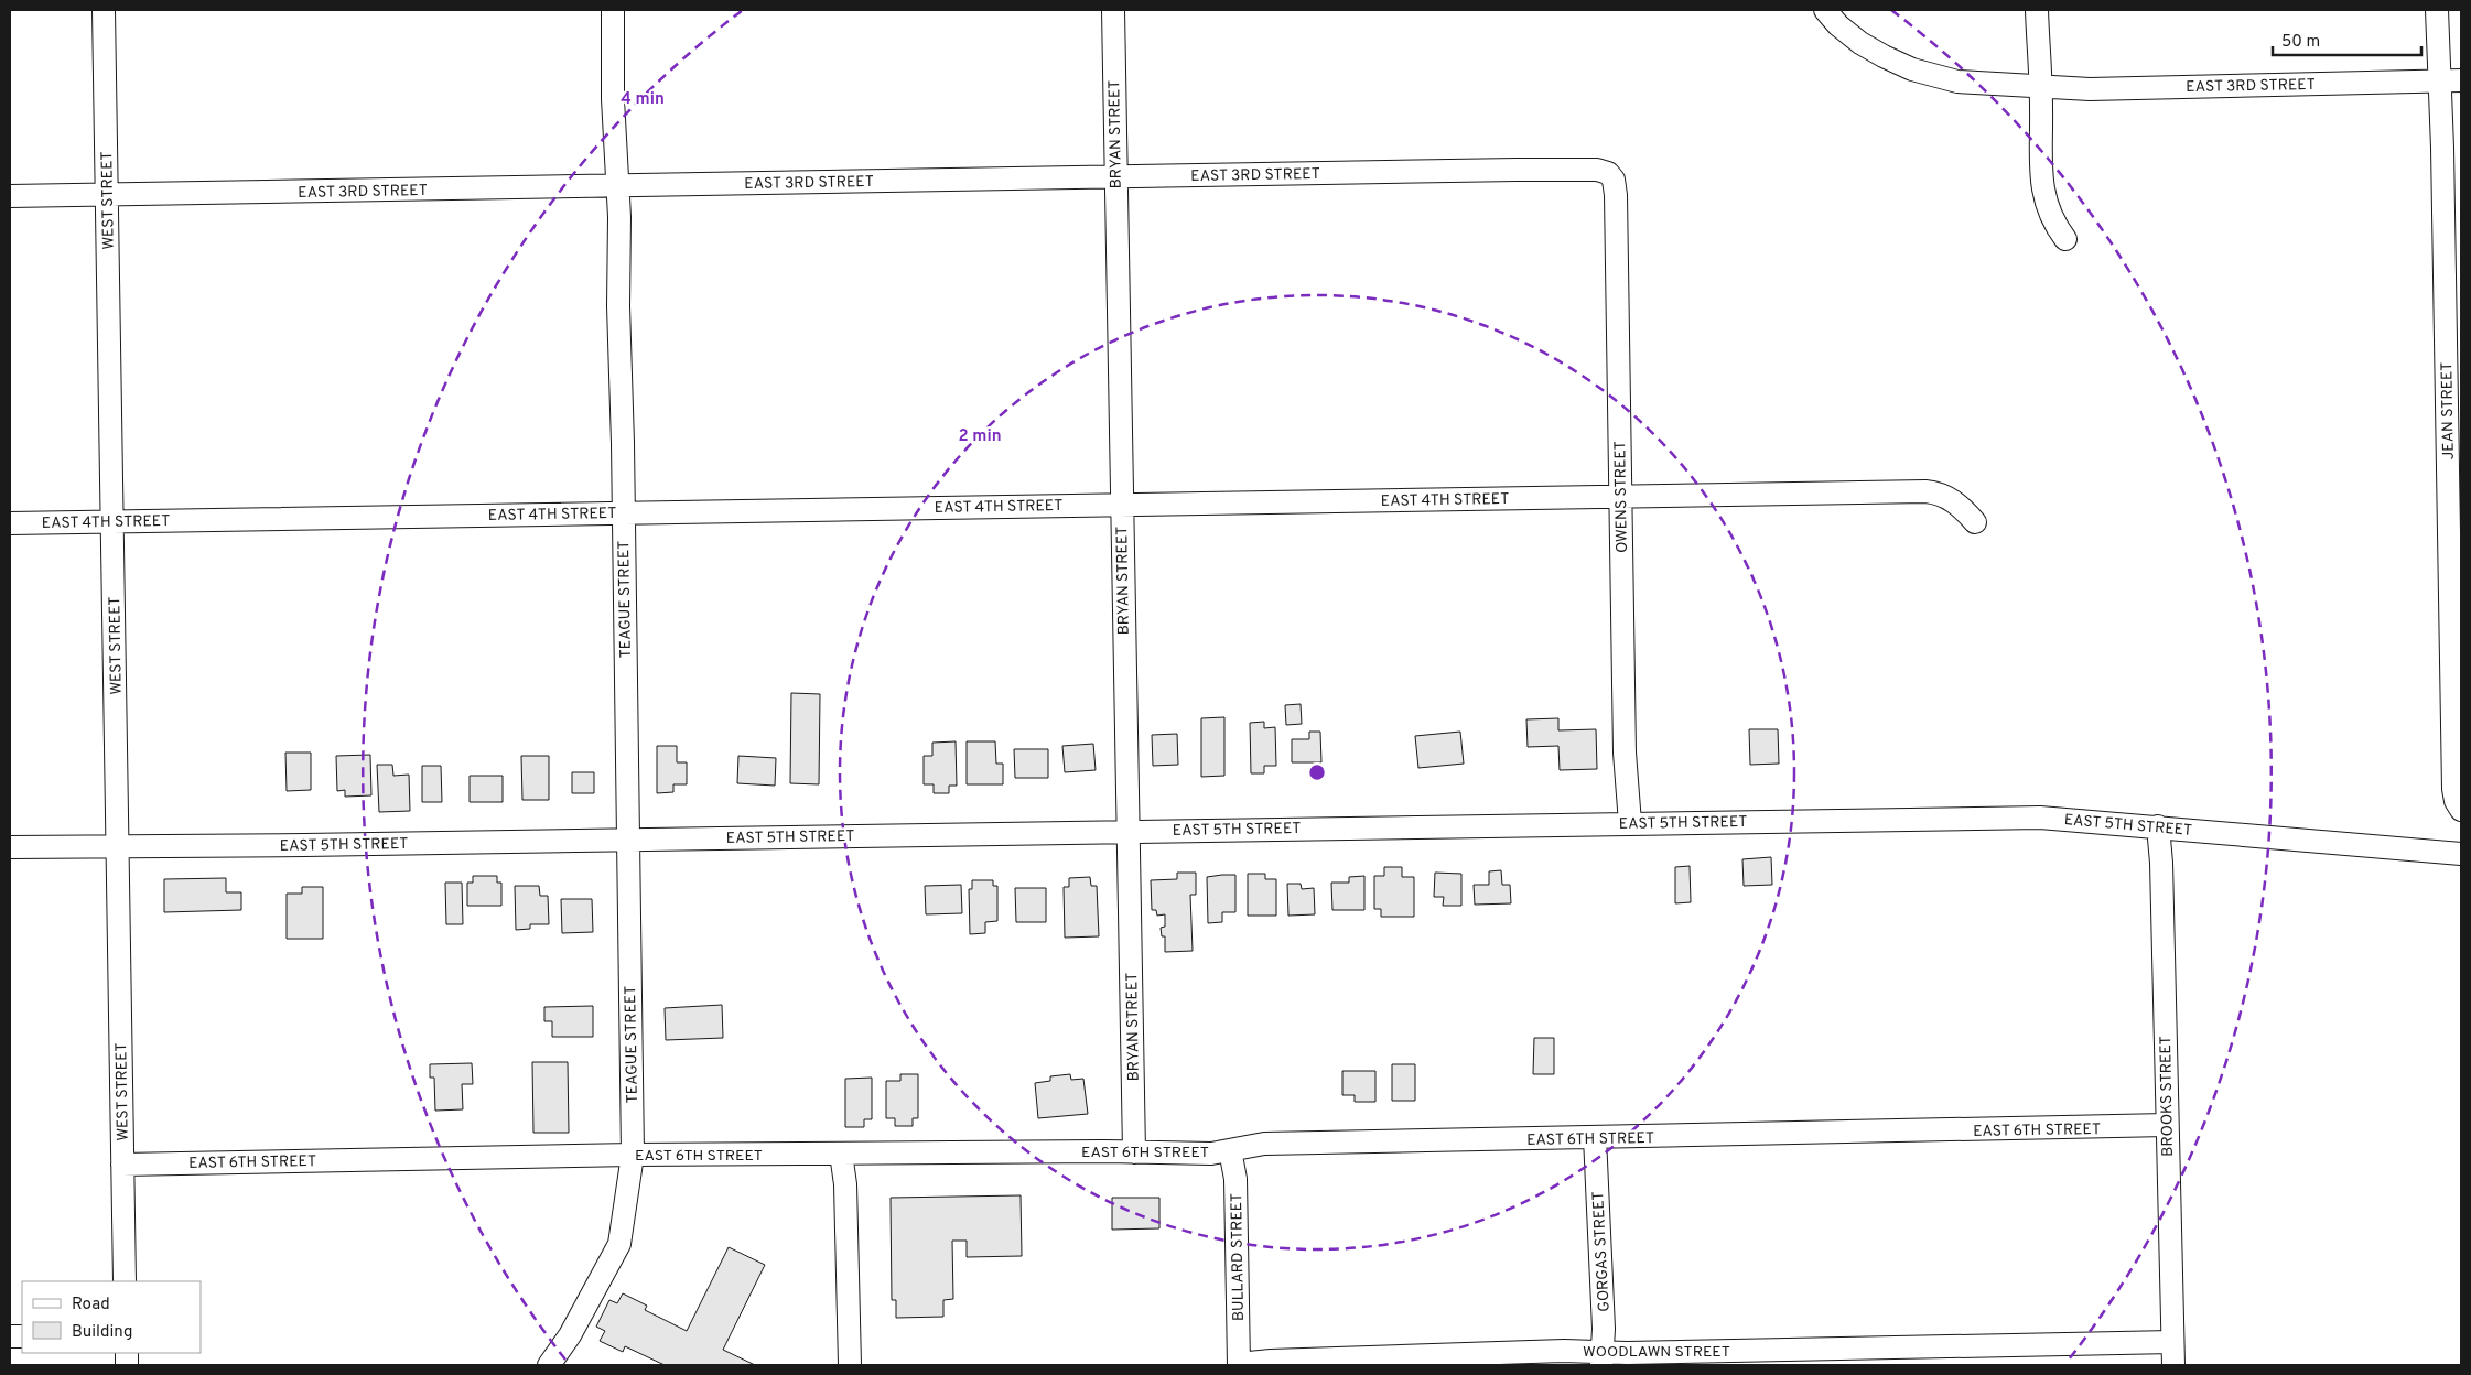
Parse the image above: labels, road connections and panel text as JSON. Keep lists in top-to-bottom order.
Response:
{
  "streets": {
    "street": [
      "EAST 3RD STREET",
      "BRYAN STREET",
      "WEST STREET",
      "JEAN STREET",
      "OWENS STREET",
      "EAST 4TH STREET",
      "TEAGUE STREET",
      "EAST 5TH STREET",
      "BROOKS STREET",
      "EAST 6TH STREET",
      "GORGAS STREET",
      "BULLARD STREET",
      "WOODLAWN STREET"
    ]
  },
  "crossings": [
    ["EAST 3RD STREET", "BRYAN STREET"],
    ["EAST 3RD STREET", "WEST STREET"],
    ["EAST 3RD STREET", "JEAN STREET"],
    ["EAST 3RD STREET", "OWENS STREET"],
    ["EAST 3RD STREET", "TEAGUE STREET"],
    ["BRYAN STREET", "EAST 4TH STREET"],
    ["BRYAN STREET", "EAST 5TH STREET"],
    ["BRYAN STREET", "EAST 6TH STREET"],
    ["WEST STREET", "EAST 4TH STREET"],
    ["WEST STREET", "EAST 5TH STREET"],
    ["WEST STREET", "EAST 6TH STREET"],
    ["OWENS STREET", "EAST 4TH STREET"],
    ["OWENS STREET", "EAST 5TH STREET"],
    ["EAST 4TH STREET", "TEAGUE STREET"],
    ["TEAGUE STREET", "EAST 5TH STREET"],
    ["TEAGUE STREET", "EAST 6TH STREET"],
    ["EAST 5TH STREET", "BROOKS STREET"],
    ["BROOKS STREET", "EAST 6TH STREET"],
    ["BROOKS STREET", "WOODLAWN STREET"],
    ["EAST 6TH STREET", "GORGAS STREET"],
    ["EAST 6TH STREET", "BULLARD STREET"],
    ["GORGAS STREET", "WOODLAWN STREET"],
    ["BULLARD STREET", "WOODLAWN STREET"]
  ],
  "legend": ["Road", "Building"],
  "scale_bar": "50 m",
  "rings": ["4 min", "2 min"]
}
